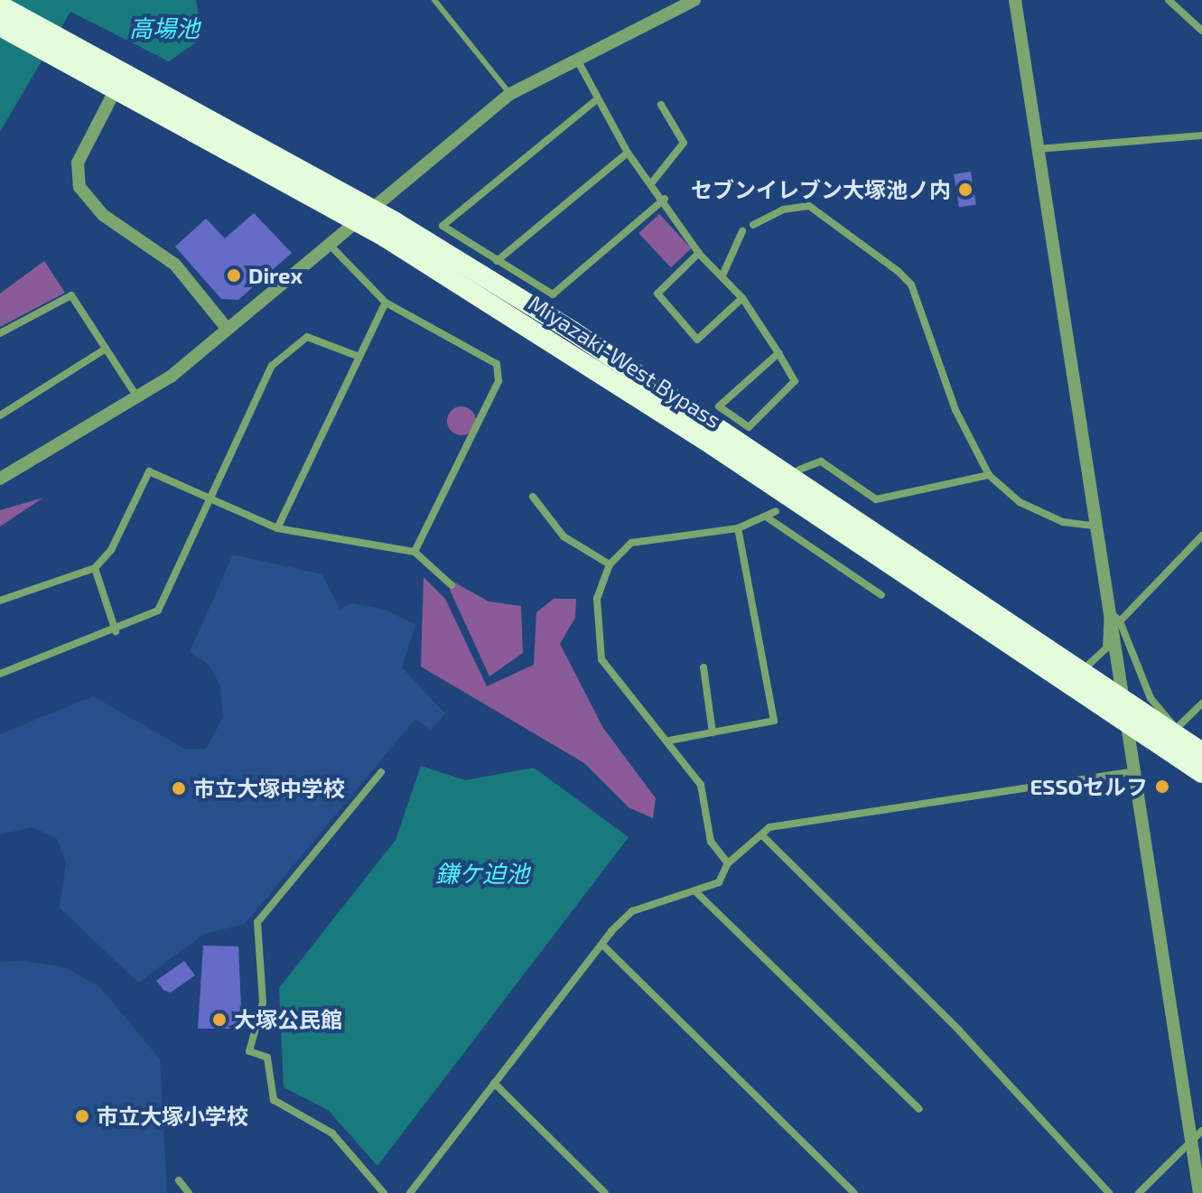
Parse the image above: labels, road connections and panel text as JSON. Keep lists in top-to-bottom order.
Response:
{
  "streets": {
    "highway": ["Miyazaki-West Bypass"]
  },
  "water": ["高場池", "鎌ケ迫池"],
  "places": [
    "セブンイレブン大塚池ノ内",
    "Direx",
    "ESSOセルフ",
    "市立大塚中学校",
    "大塚公民館",
    "市立大塚小学校"
  ]
}
